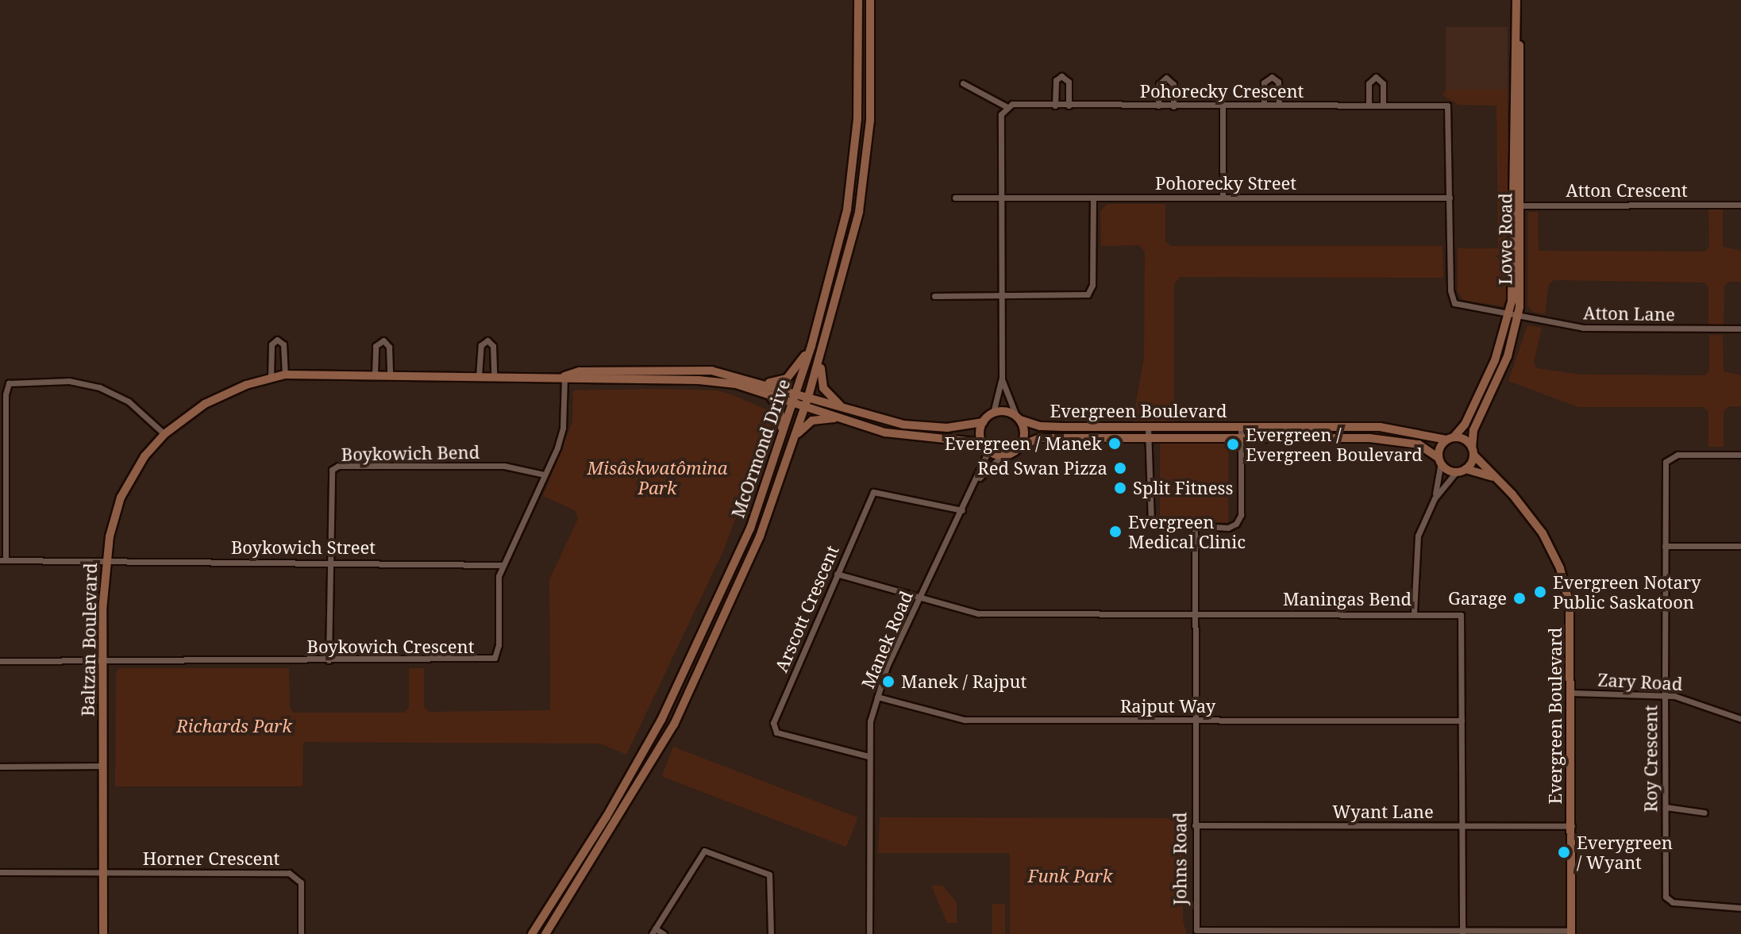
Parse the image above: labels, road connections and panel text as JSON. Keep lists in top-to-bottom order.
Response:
{
  "streets": {
    "street": [
      "Pohorecky Crescent",
      "Pohorecky Street",
      "Atton Crescent",
      "Lowe Road",
      "Atton Lane",
      "Evergreen Boulevard",
      "McOrmond Drive",
      "Boykowich Bend",
      "Boykowich Street",
      "Maningas Bend",
      "Arscott Crescent",
      "Baltzan Boulevard",
      "Manek Road",
      "Boykowich Crescent",
      "Zary Road",
      "Rajput Way",
      "Roy Crescent",
      "Wyant Lane",
      "Horner Crescent",
      "Johns Road"
    ]
  },
  "crossings": [
    ["Pohorecky Crescent", "Pohorecky Street"],
    ["Pohorecky Crescent", "Lowe Road"],
    ["Pohorecky Crescent", "Atton Lane"],
    ["Atton Crescent", "Lowe Road"],
    ["Lowe Road", "Atton Lane"],
    ["Lowe Road", "Evergreen Boulevard"],
    ["Evergreen Boulevard", "Manek Road"],
    ["Evergreen Boulevard", "Zary Road"],
    ["Evergreen Boulevard", "Wyant Lane"],
    ["Evergreen Boulevard", "Johns Road"],
    ["McOrmond Drive", "Baltzan Boulevard"],
    ["Boykowich Bend", "Boykowich Street"],
    ["Boykowich Bend", "Boykowich Crescent"],
    ["Boykowich Street", "Baltzan Boulevard"],
    ["Boykowich Street", "Boykowich Crescent"],
    ["Maningas Bend", "Arscott Crescent"],
    ["Maningas Bend", "Manek Road"],
    ["Maningas Bend", "Rajput Way"],
    ["Maningas Bend", "Wyant Lane"],
    ["Maningas Bend", "Johns Road"],
    ["Arscott Crescent", "Manek Road"],
    ["Baltzan Boulevard", "Boykowich Crescent"],
    ["Baltzan Boulevard", "Horner Crescent"],
    ["Manek Road", "Rajput Way"],
    ["Zary Road", "Roy Crescent"],
    ["Rajput Way", "Johns Road"],
    ["Wyant Lane", "Johns Road"]
  ],
  "parks": ["Misâskwatômina Park", "Richards Park", "Funk Park"],
  "places": [
    "Evergreen / Manek",
    "Evergreen / Evergreen Boulevard",
    "Red Swan Pizza",
    "Split Fitness",
    "Evergreen Medical Clinic",
    "Evergreen Notary Public Saskatoon",
    "Garage",
    "Manek / Rajput",
    "Everygreen / Wyant"
  ]
}
